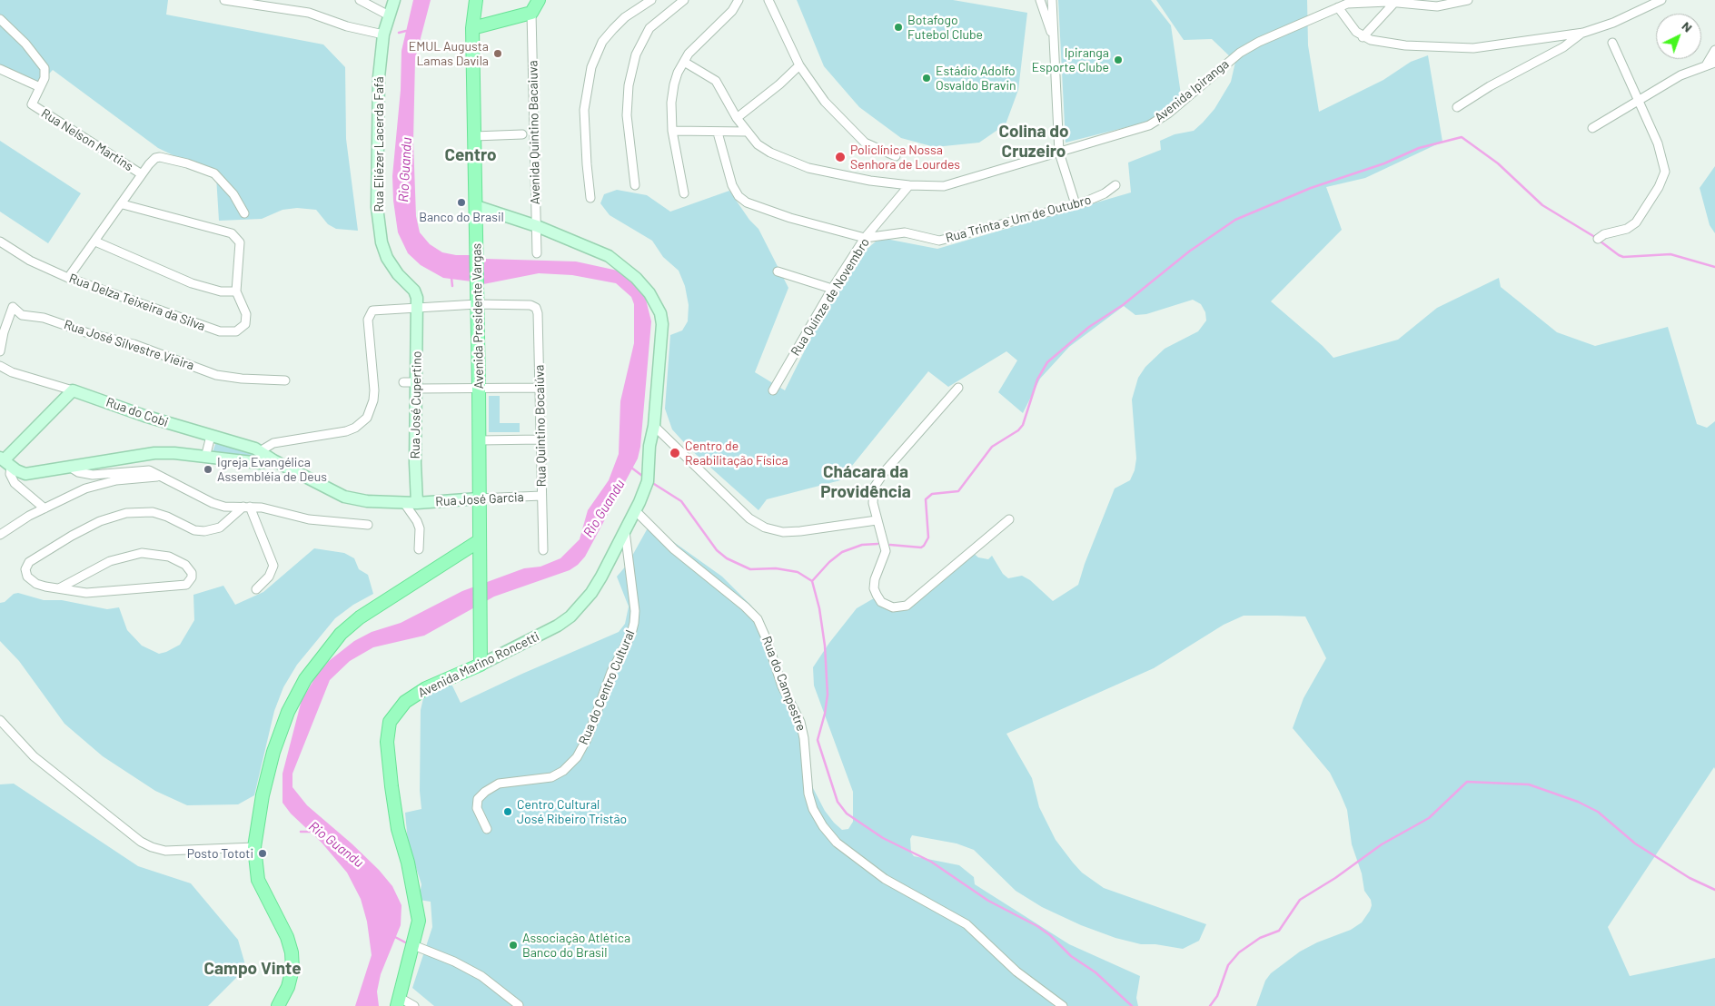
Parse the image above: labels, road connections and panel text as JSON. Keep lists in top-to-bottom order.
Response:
{
  "streets": {
    "main road": ["Avenida Presidente Vargas", "Avenida Marino Roncetti"],
    "street": [
      "Avenida Ipiranga",
      "Avenida Quintino Bacaiuva",
      "Rua Nelson Martins",
      "Rua Eliézer Lacerda Fafá",
      "Rua Trinta e Um de Outubro",
      "Rua Quinze de Novembro",
      "Rua Delza Teixeira da Silva",
      "Rua José Silvestre Vieira",
      "Rua José Cupertino",
      "Rua do Cobi",
      "Rua Quintino Bocaiúva",
      "Rua José Garcia",
      "Rua do Campestre",
      "Rua do Centro Cultural"
    ]
  },
  "crossings": [
    ["Avenida Ipiranga", "Rua Quinze de Novembro"],
    ["Avenida Quintino Bacaiuva", "Avenida Marino Roncetti"],
    ["Rua Eliézer Lacerda Fafá", "Rua José Cupertino"],
    ["Rua Trinta e Um de Outubro", "Rua Quinze de Novembro"],
    ["Avenida Presidente Vargas", "Rua Quintino Bocaiúva"],
    ["Avenida Presidente Vargas", "Rua José Garcia"],
    ["Avenida Presidente Vargas", "Avenida Marino Roncetti"],
    ["Rua José Cupertino", "Rua José Garcia"],
    ["Rua do Cobi", "Rua José Garcia"],
    ["Rua Quintino Bocaiúva", "Rua José Garcia"],
    ["Avenida Marino Roncetti", "Rua do Campestre"],
    ["Avenida Marino Roncetti", "Rua do Centro Cultural"]
  ],
  "districts": [
    "Colina do Cruzeiro",
    "Centro",
    "Chácara da Providência",
    "Campo Vinte"
  ],
  "water": ["Rio Guandu"],
  "places": [
    "Botafogo Futebol Clube",
    "EMUL Augusta Lamas Davila",
    "Ipiranga Esporte Clube",
    "Estádio Adolfo Osvaldo Bravin",
    "Policlínica Nossa Senhora de Lourdes",
    "Banco do Brasil",
    "Centro de Reabilitação Física",
    "Igreja Evangélica Assembléia de Deus",
    "Centro Cultural José Ribeiro Tristão",
    "Posto Tototi",
    "Associação Atlética Banco do Brasil"
  ],
  "north": "top right"
}
